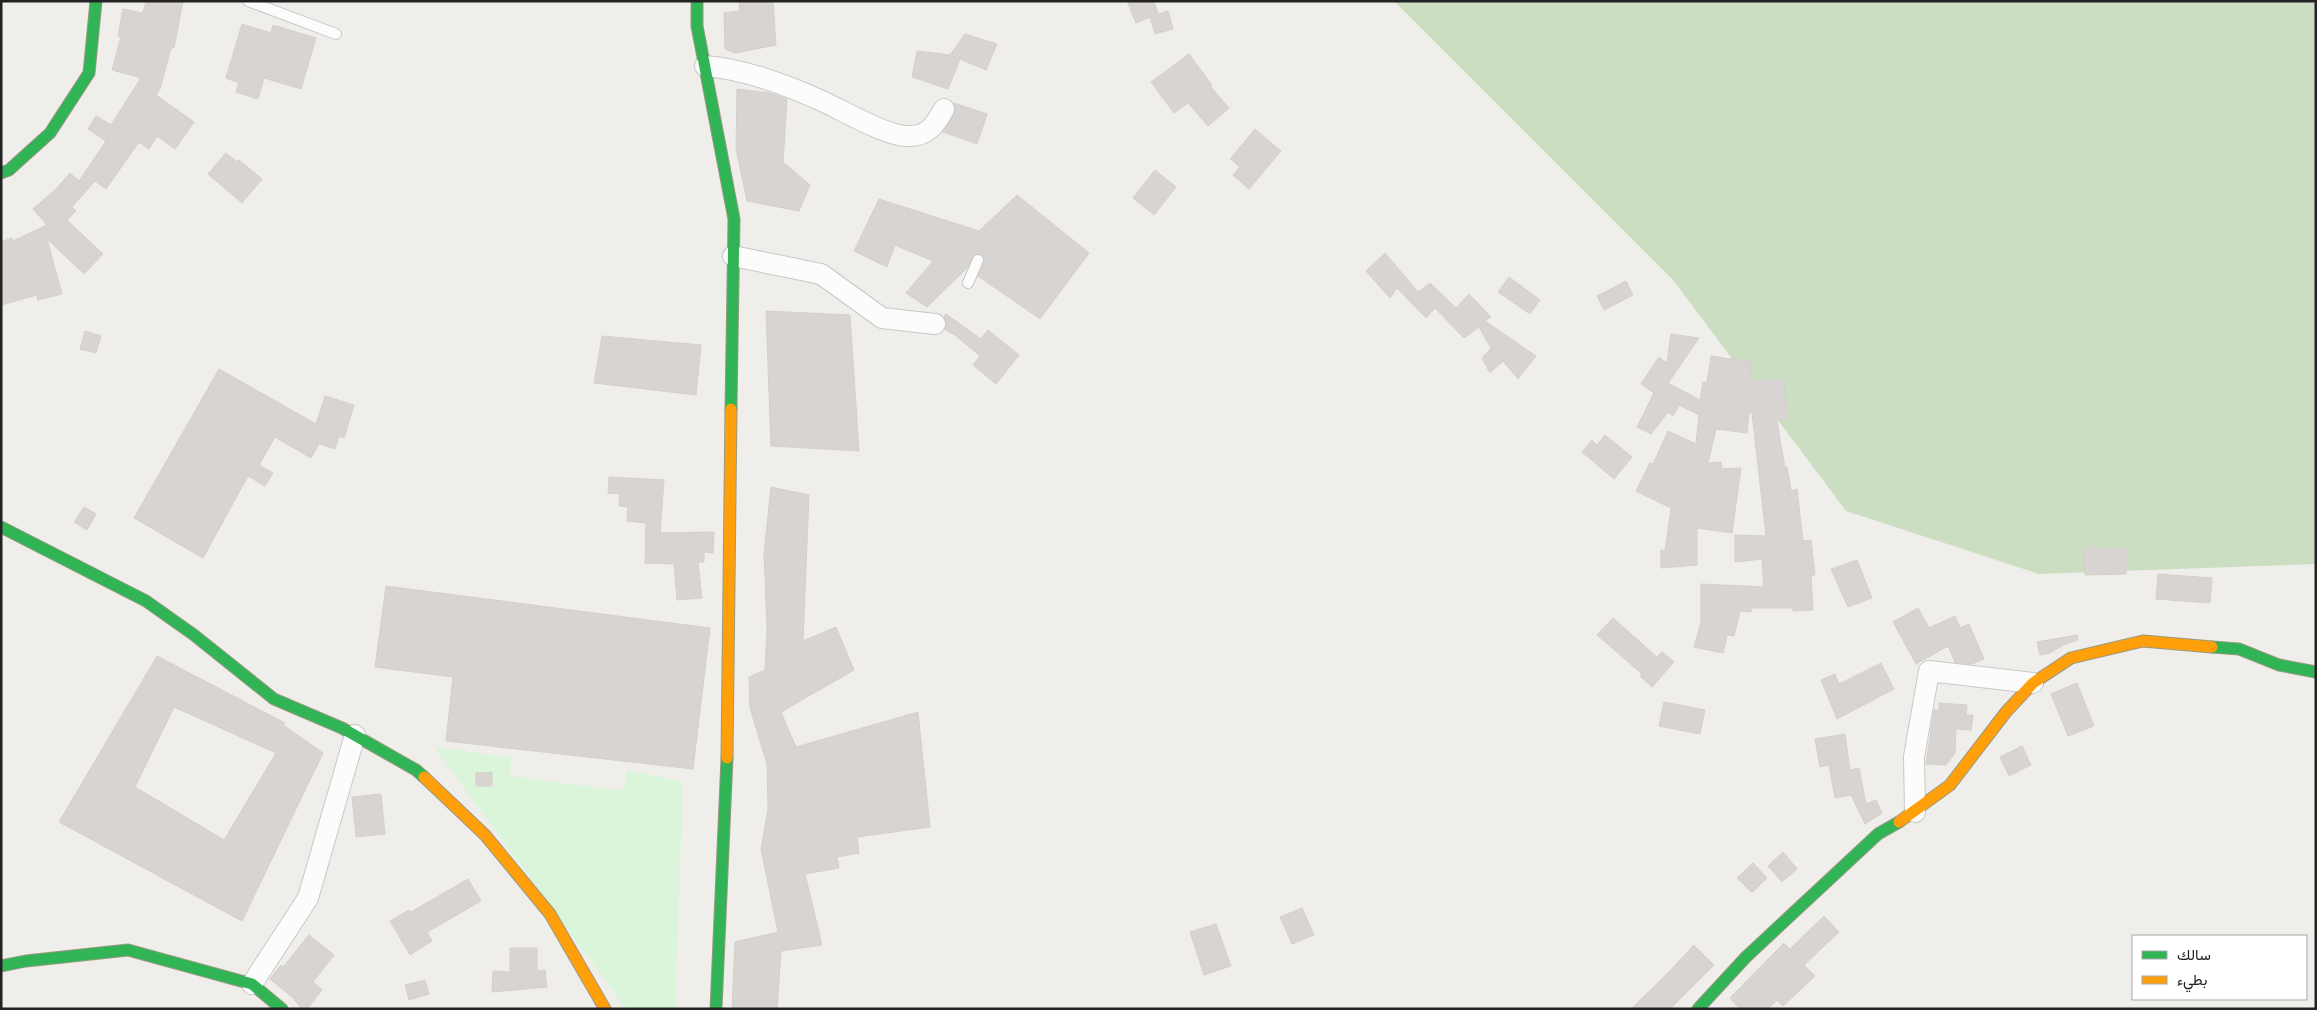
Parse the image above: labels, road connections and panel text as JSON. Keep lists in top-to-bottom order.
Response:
{
  "legend": ["سالك", "بطيء"]
}
